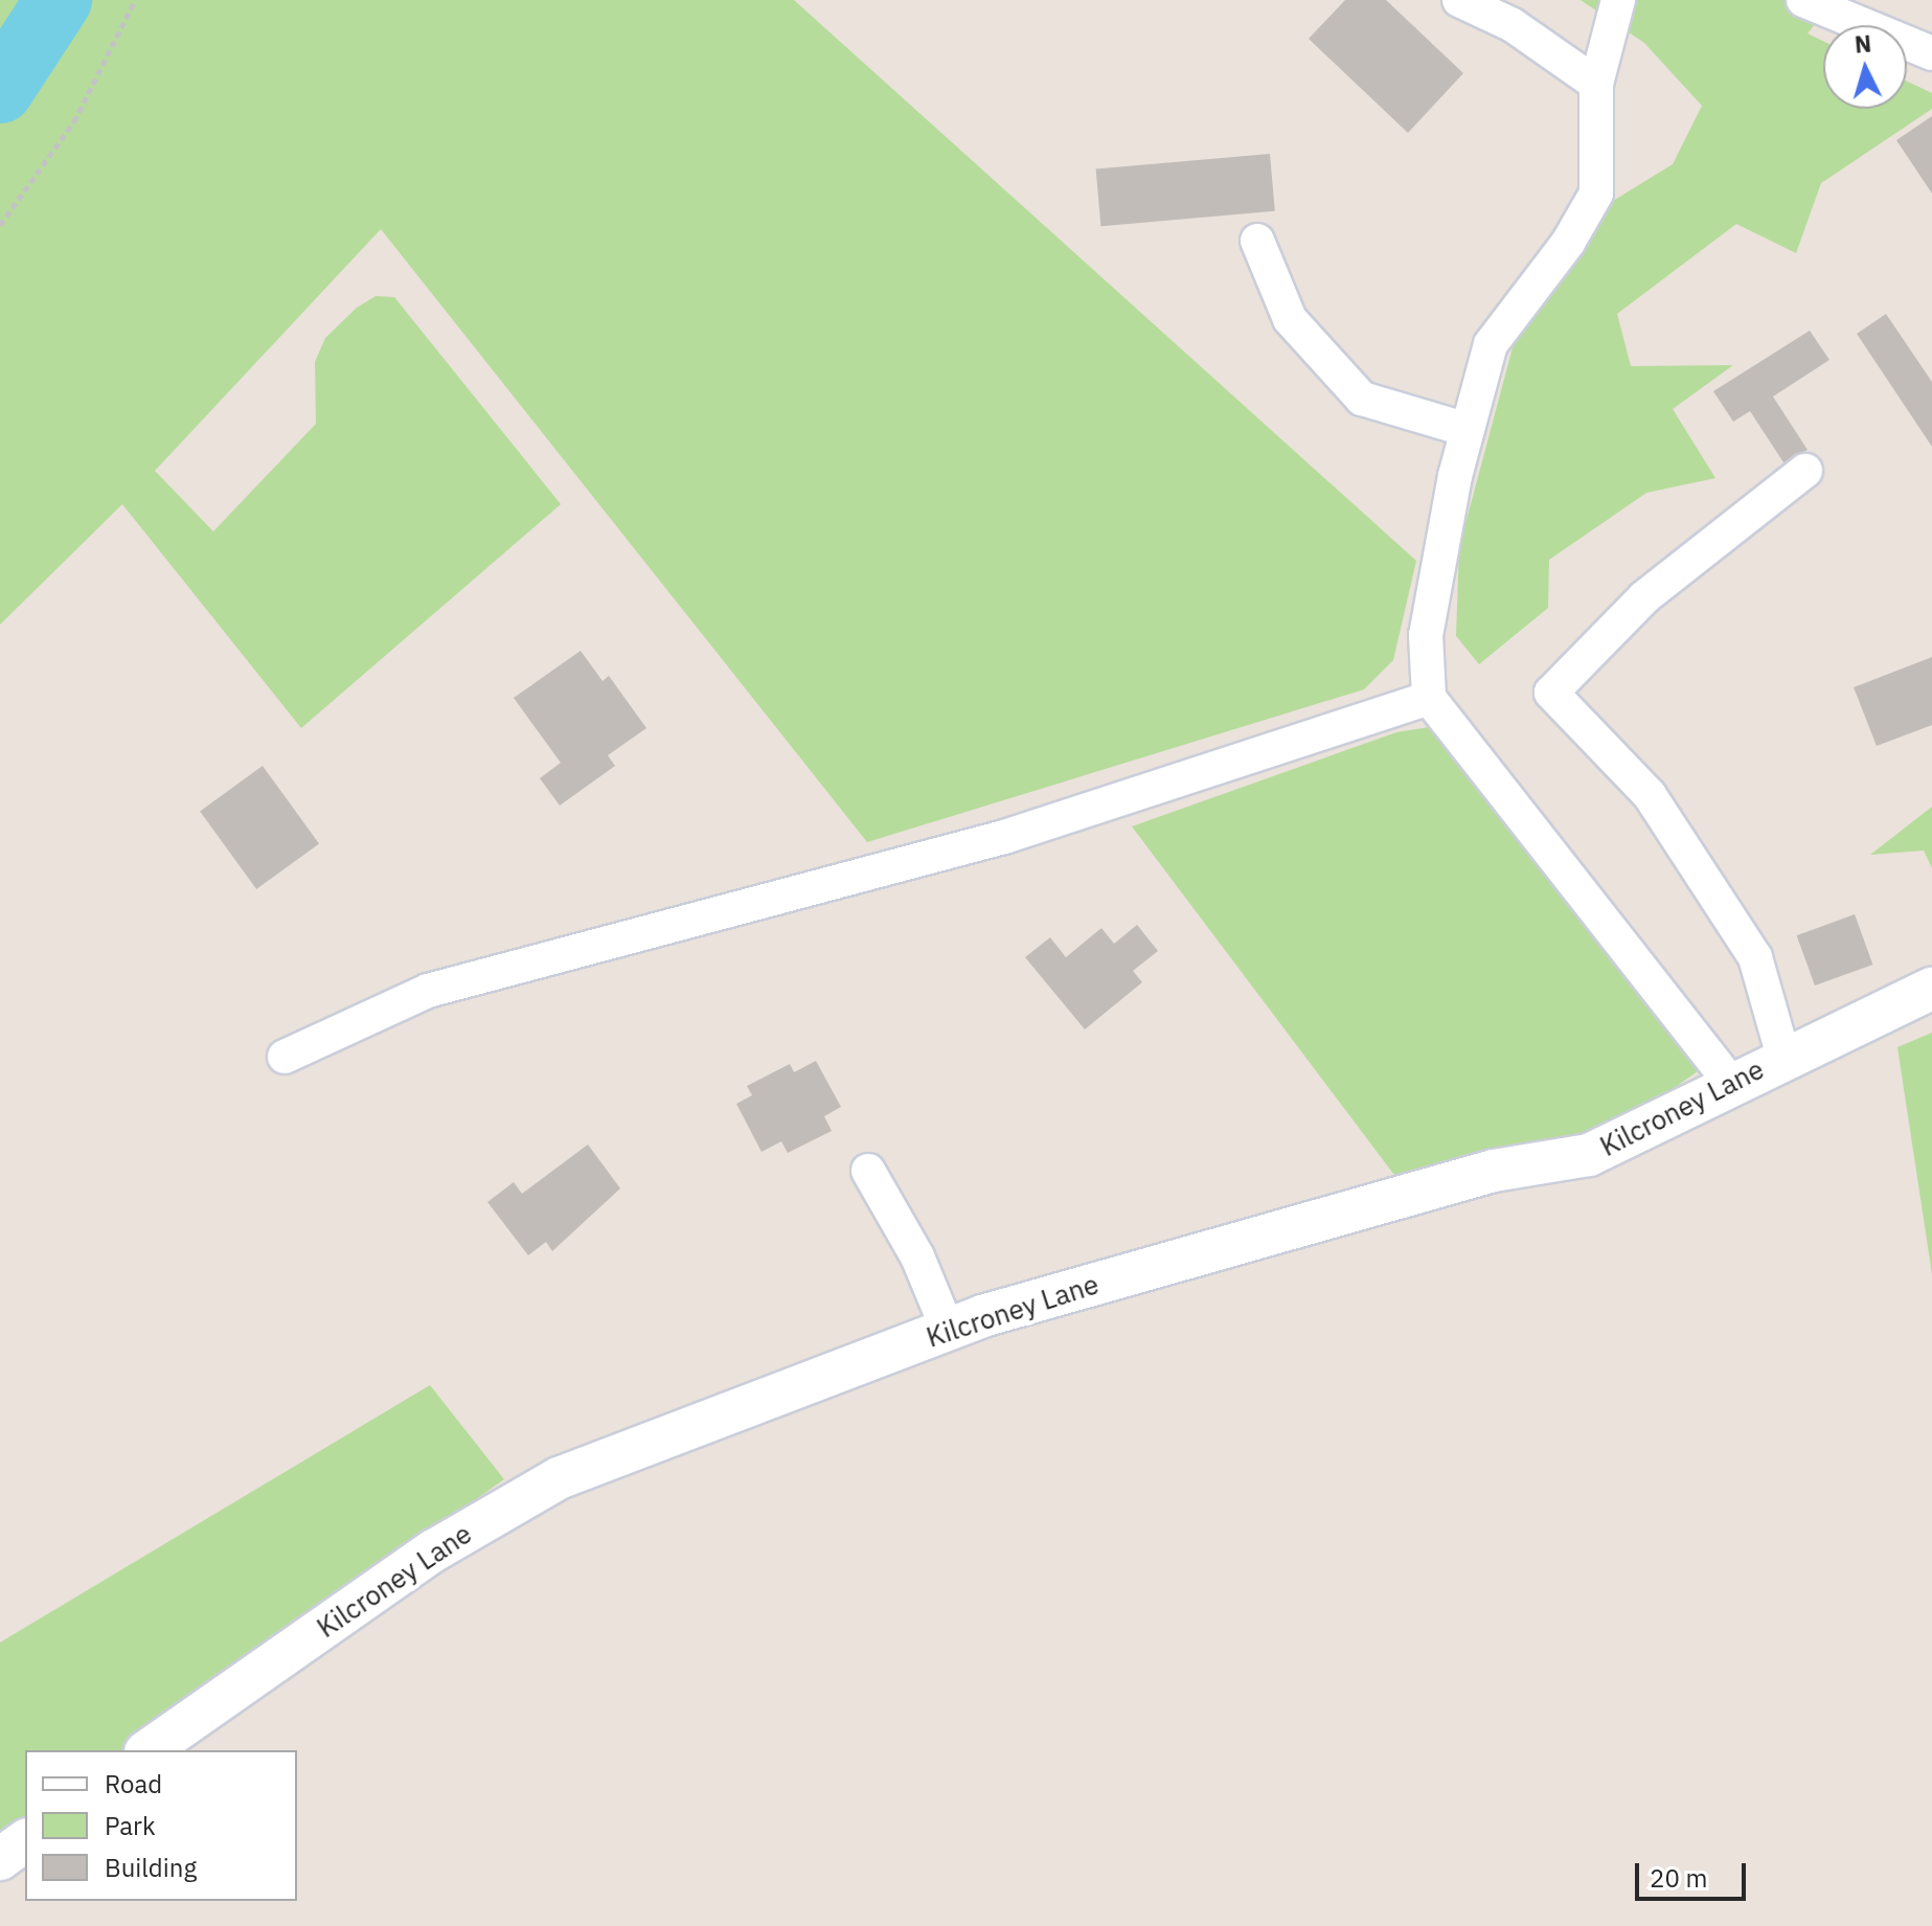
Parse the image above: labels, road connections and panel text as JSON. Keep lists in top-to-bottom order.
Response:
{
  "streets": {
    "street": ["Kilcroney Lane"]
  },
  "legend": ["Road", "Park", "Building"],
  "scale_bar": "20 m",
  "north": "top"
}
